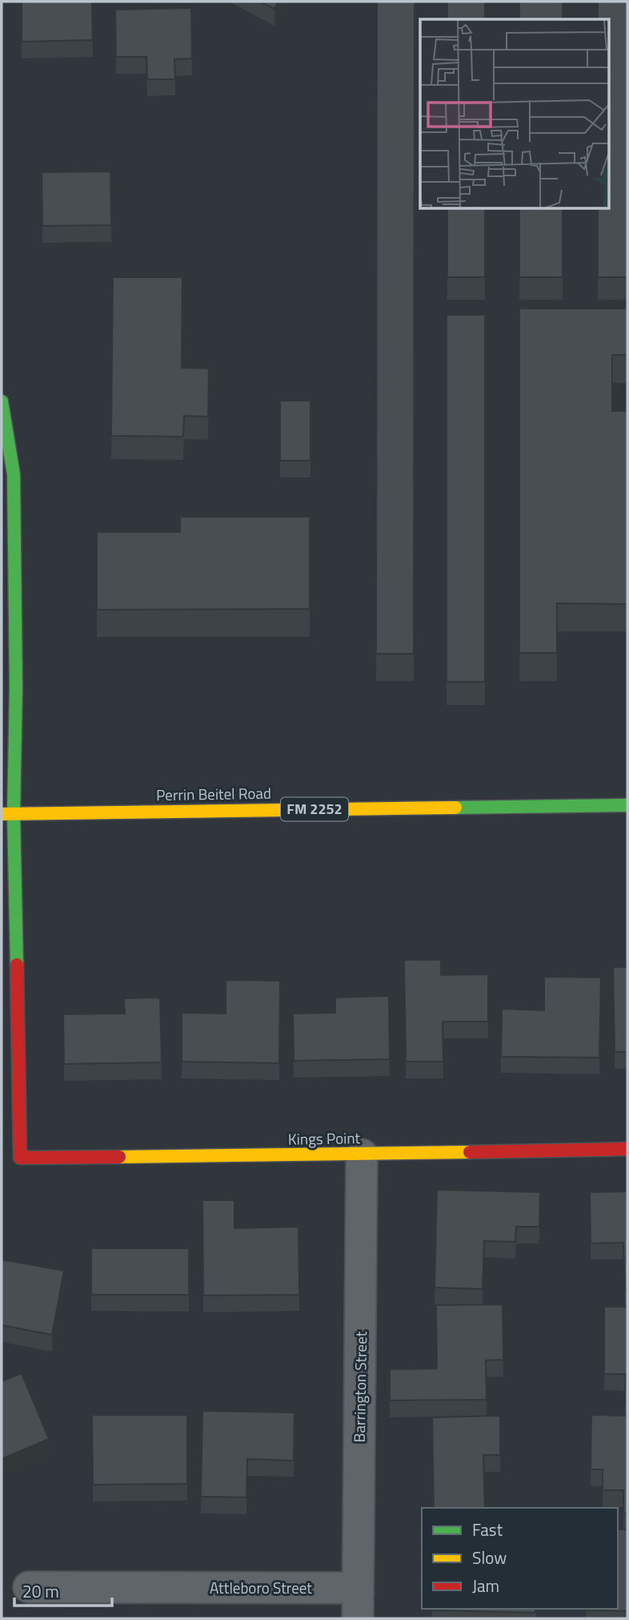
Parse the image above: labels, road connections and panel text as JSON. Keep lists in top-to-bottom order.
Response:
{
  "streets": {
    "street": [
      "Perrin Beitel Road",
      "FM 2252",
      "Kings Point",
      "Barrington Street",
      "Attleboro Street"
    ]
  },
  "crossings": [
    ["Perrin Beitel Road", "Kings Point"],
    ["Kings Point", "Barrington Street"],
    ["Barrington Street", "Attleboro Street"]
  ],
  "legend": ["Fast", "Slow", "Jam"],
  "scale_bar": "20 m"
}
